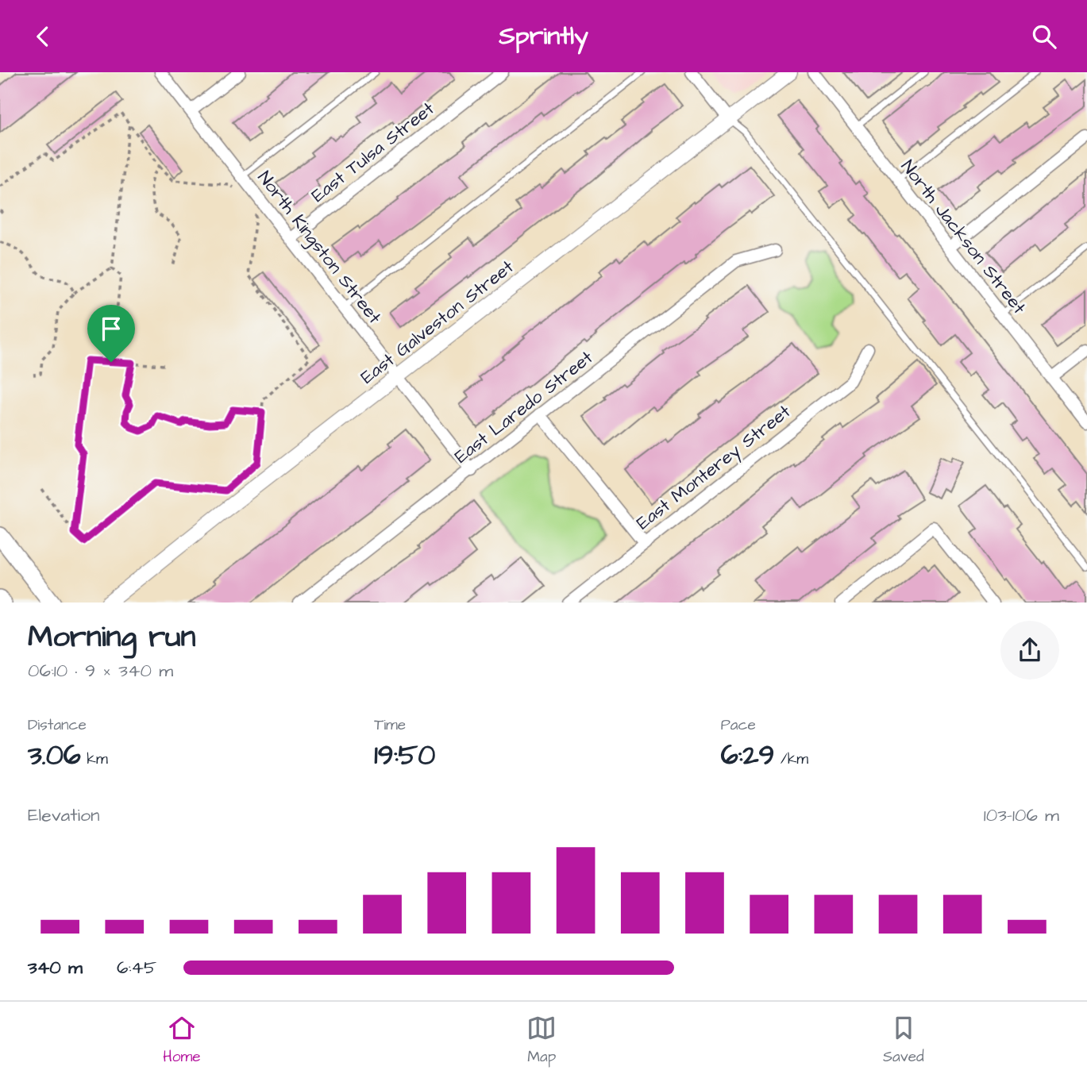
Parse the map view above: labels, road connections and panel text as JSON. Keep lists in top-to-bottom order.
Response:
{
  "streets": {
    "street": [
      "East Tulsa Street",
      "North Jackson Street",
      "North Kingston Street",
      "East Galveston Street",
      "East Laredo Street",
      "East Monterey Street"
    ]
  },
  "crossings": [
    ["East Tulsa Street", "North Kingston Street"],
    ["North Kingston Street", "East Galveston Street"],
    ["North Kingston Street", "East Laredo Street"]
  ],
  "page": {
    "header": "Sprintly",
    "heading": ["Morning run", "06:10 · 9 × 340 m"],
    "stats": [
      ["Distance", "3.06 km"],
      ["Time", "19:50"],
      ["Pace", "6:29 /km"]
    ],
    "chart": ["Elevation", "103–106 m"],
    "list": [
      {
        "name": "340 m",
        "note": "6:45"
      }
    ],
    "tabs": ["Home", "Map", "Saved"]
  }
}
